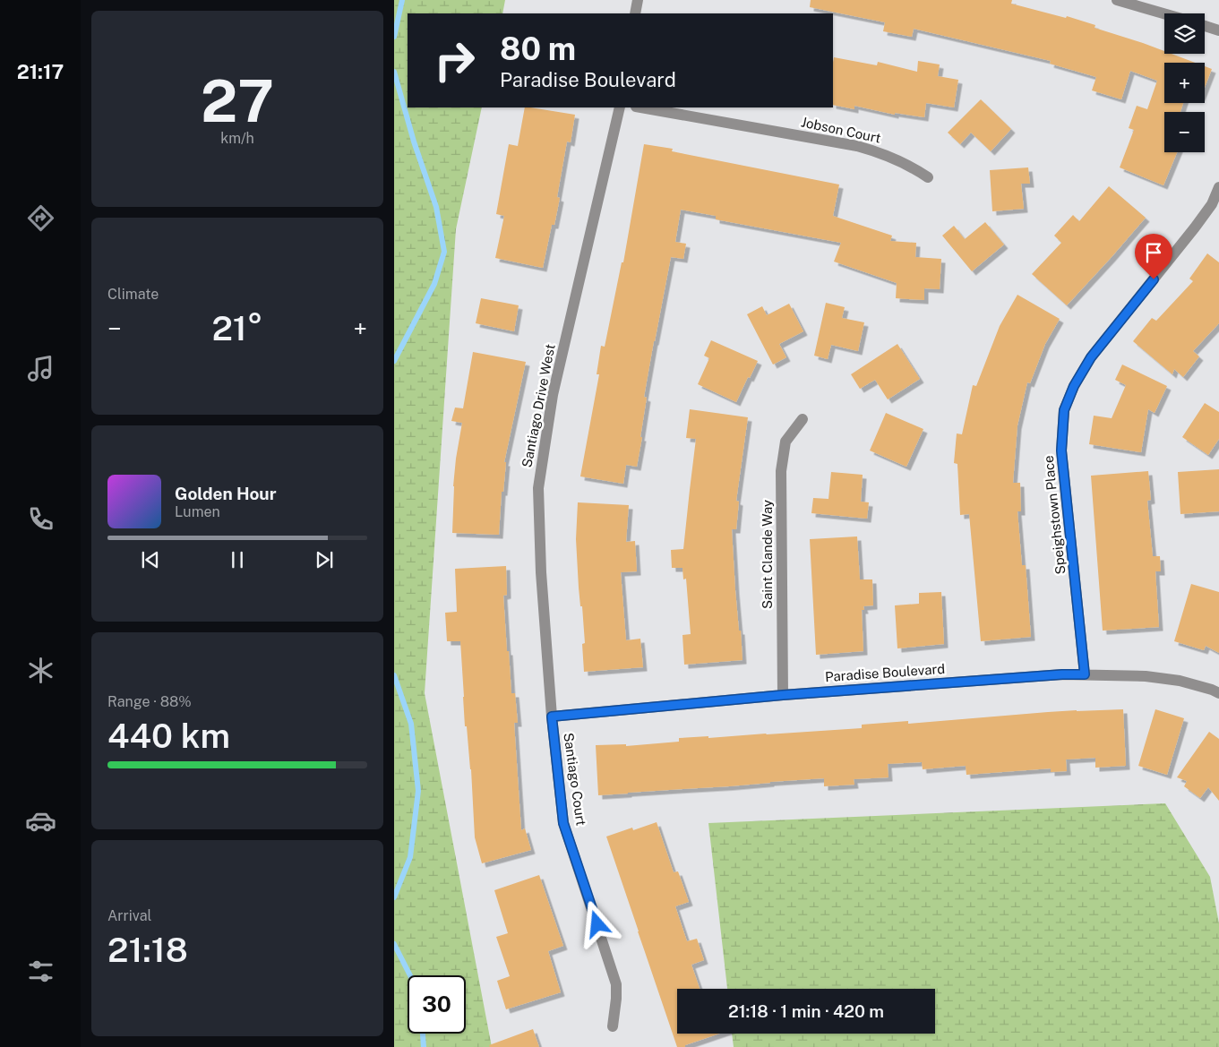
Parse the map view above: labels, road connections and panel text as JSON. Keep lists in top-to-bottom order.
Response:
{
  "streets": {
    "street": [
      "Jobson Court",
      "Santiago Drive West",
      "Speighstown Place",
      "Saint Clande Way",
      "Paradise Boulevard",
      "Santiago Court"
    ]
  },
  "crossings": [
    ["Santiago Drive West", "Paradise Boulevard"],
    ["Santiago Drive West", "Santiago Court"],
    ["Speighstown Place", "Paradise Boulevard"],
    ["Saint Clande Way", "Paradise Boulevard"],
    ["Paradise Boulevard", "Santiago Court"]
  ],
  "page": {
    "tabs": "21:17",
    "tile": [
      ["27", "km/h"],
      "Climate",
      ["Range · 88%", "440 km"],
      ["Arrival", "21:18"]
    ],
    "map_buttons": ["+", "−"],
    "turn": ["80 m", "Paradise Boulevard"],
    "heat": ["−", "21°", "+"],
    "song": ["Golden Hour", "Lumen"],
    "limit": "30",
    "trip": "21:18 · 1 min · 420 m"
  }
}
